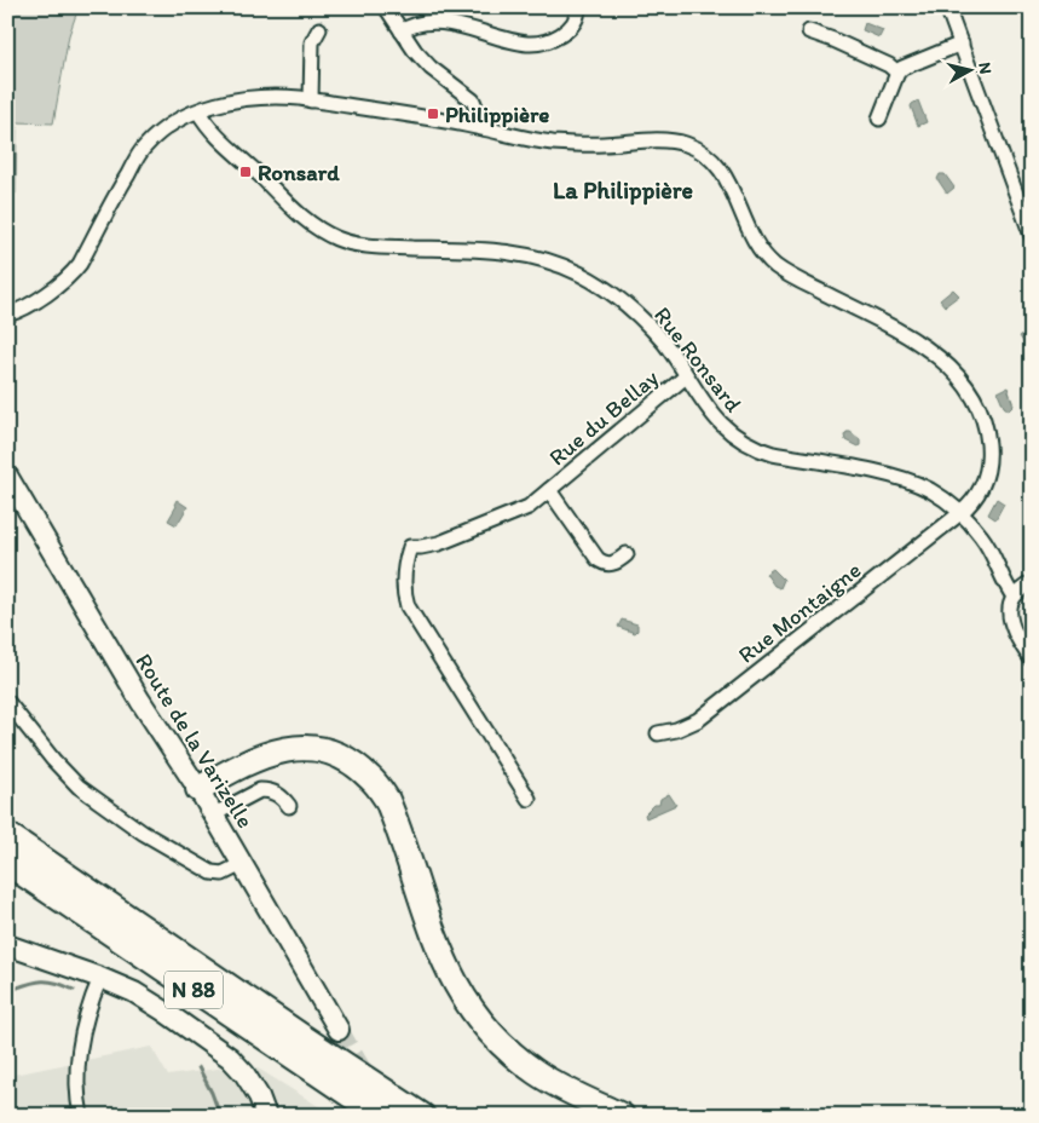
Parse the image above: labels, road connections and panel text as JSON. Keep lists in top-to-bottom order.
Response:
{
  "streets": {
    "highway": ["N 88"],
    "street": [
      "Rue Ronsard",
      "Rue du Bellay",
      "Rue Montaigne",
      "Route de la Varizelle"
    ]
  },
  "crossings": [
    ["Rue Ronsard", "Rue du Bellay"],
    ["Rue Ronsard", "Rue Montaigne"]
  ],
  "districts": ["La Philippière"],
  "places": {
    "transit": ["Philippière", "Ronsard"]
  },
  "north": "right"
}
